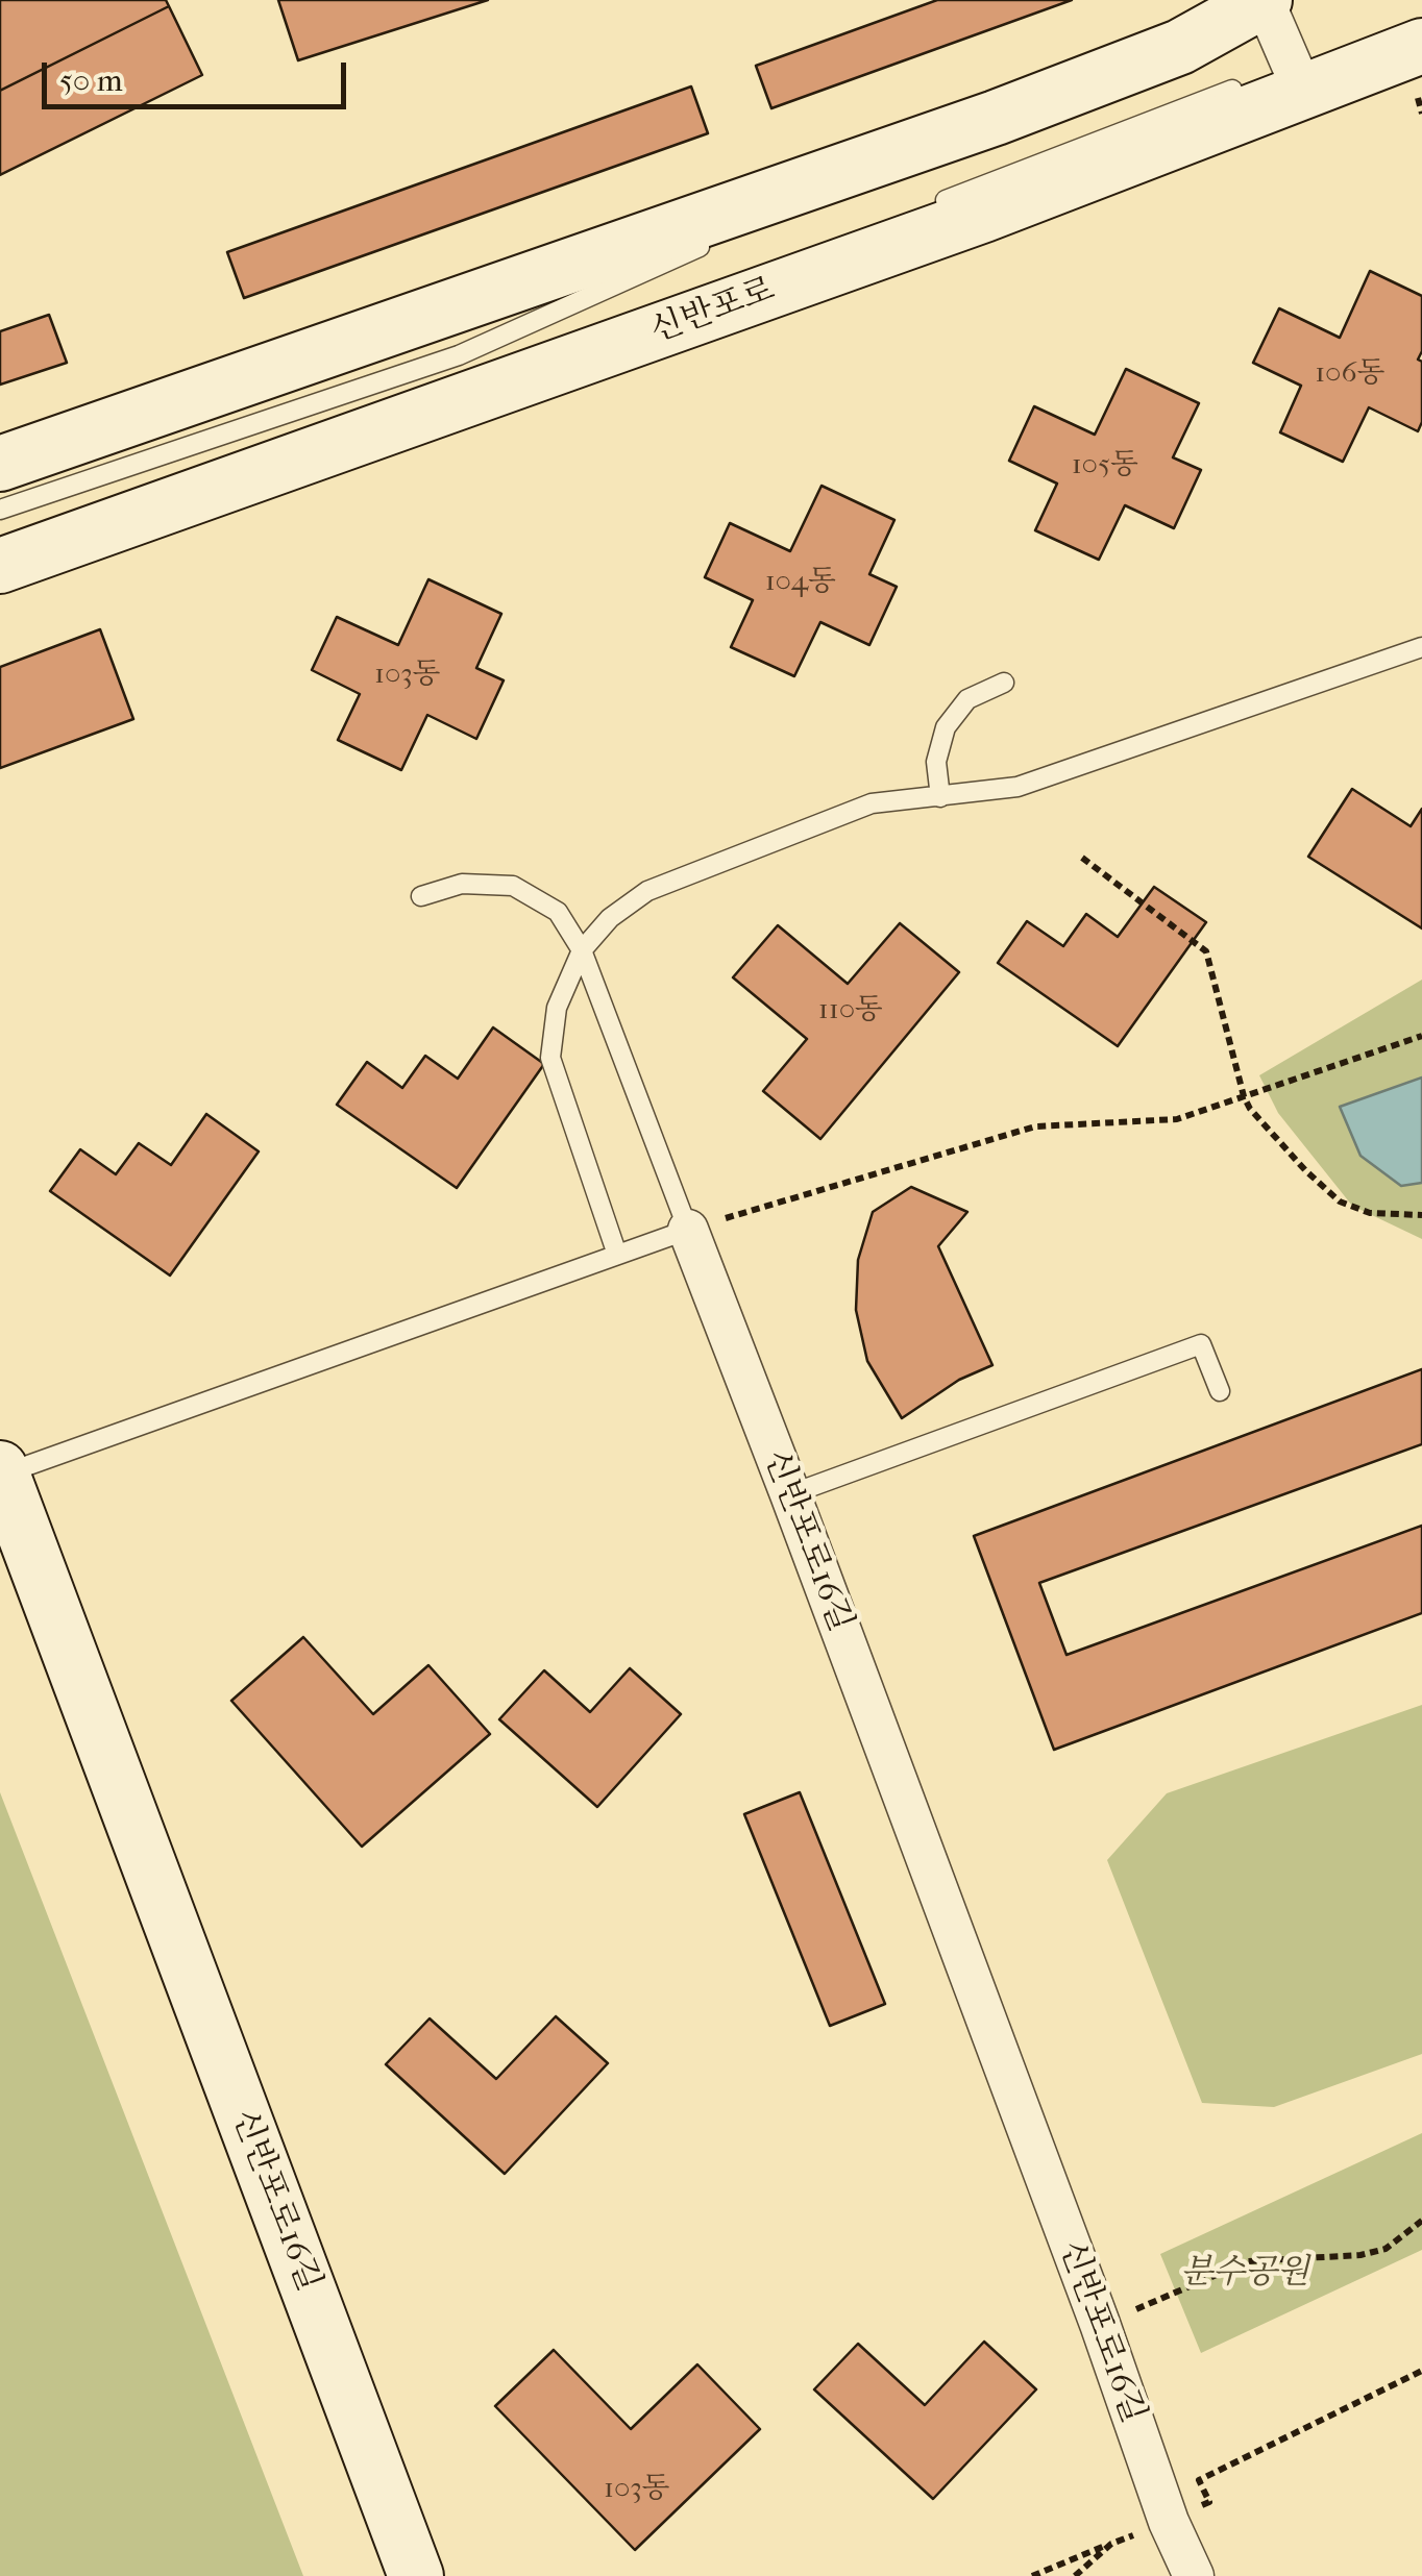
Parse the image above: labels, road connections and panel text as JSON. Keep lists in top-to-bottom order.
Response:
{
  "streets": {
    "main road": ["신반포로", "신반포로16길"]
  },
  "parks": ["분수공원"],
  "house_numbers": [
    "106동",
    "105동",
    "104동",
    "103동",
    "110동",
    "103동"
  ],
  "scale_bar": "50 m"
}
